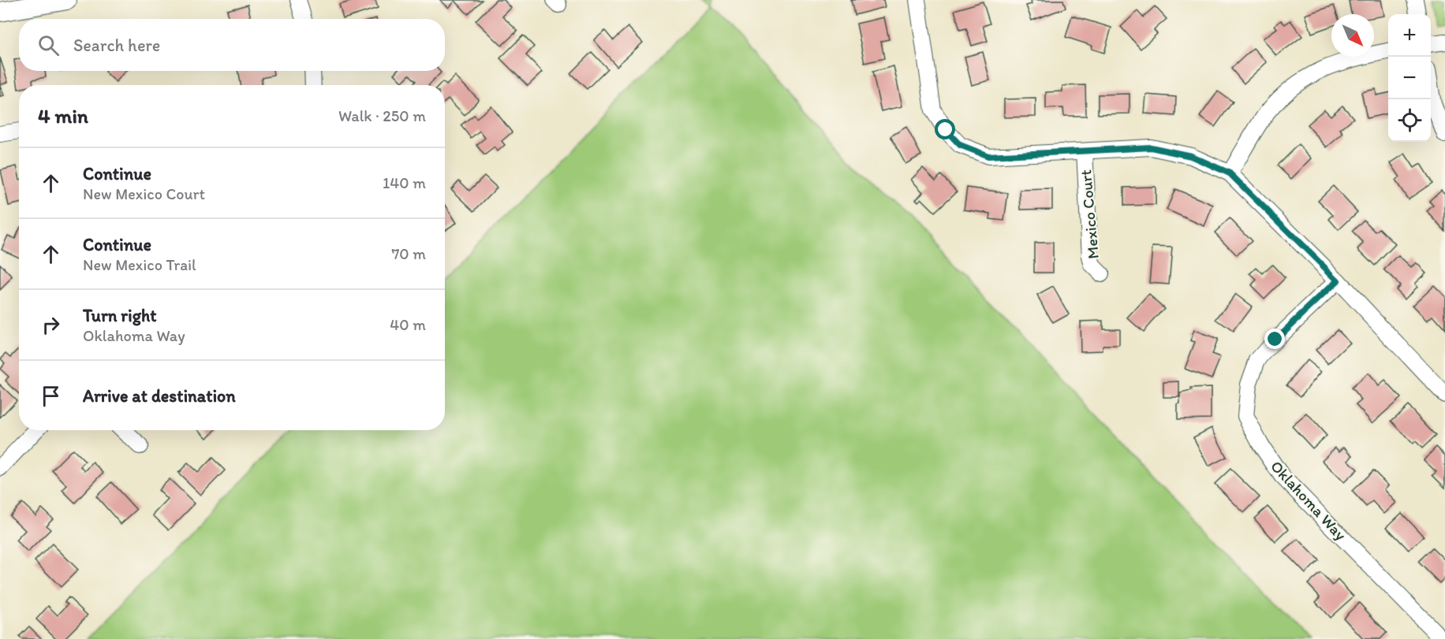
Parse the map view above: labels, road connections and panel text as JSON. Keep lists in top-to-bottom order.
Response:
{
  "streets": {
    "street": ["Mexico Court", "Oklahoma Way"]
  },
  "north": "bottom right",
  "page": {
    "map_buttons": ["+", "−"],
    "search": "Search here",
    "heading": ["4 min", "Walk · 250 m"],
    "list": [
      ["Continue", "New Mexico Court", "140 m"],
      ["Continue", "New Mexico Trail", "70 m"],
      ["Turn right", "Oklahoma Way", "40 m"],
      "Arrive at destination"
    ]
  }
}
